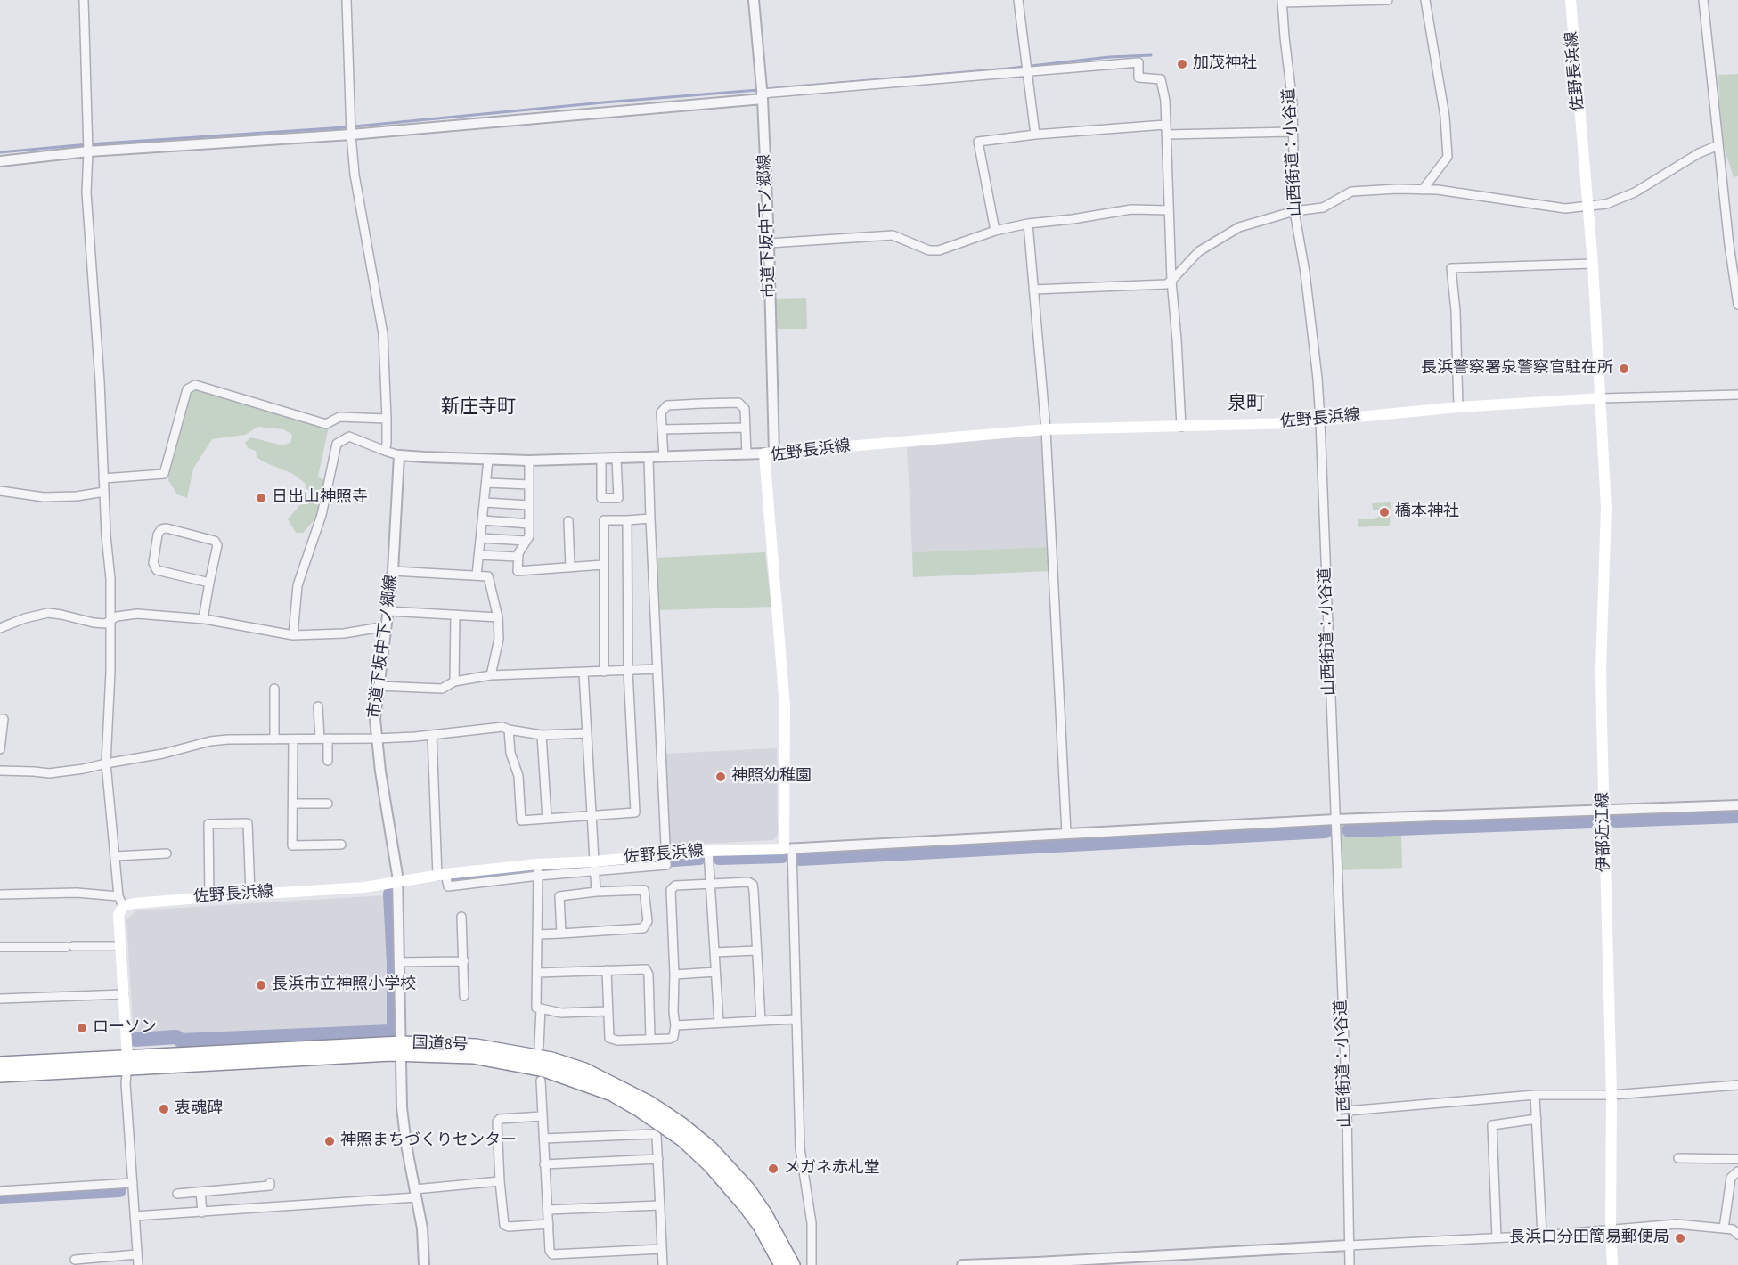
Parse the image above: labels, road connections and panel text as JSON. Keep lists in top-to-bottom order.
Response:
{
  "streets": {
    "highway": ["国道8号"],
    "main road": ["佐野長浜線", "伊部近江線"],
    "street": ["山西街道：小谷道", "市道下坂中下ノ郷線"]
  },
  "crossings": [
    ["佐野長浜線", "山西街道：小谷道"],
    ["佐野長浜線", "市道下坂中下ノ郷線"],
    ["佐野長浜線", "伊部近江線"],
    ["市道下坂中下ノ郷線", "国道8号"]
  ],
  "districts": ["泉町", "新庄寺町"],
  "places": [
    "加茂神社",
    "長浜警察署泉警察官駐在所",
    "日出山神照寺",
    "橋本神社",
    "神照幼稚園",
    "長浜市立神照小学校",
    "ローソン",
    "衷魂碑",
    "神照まちづくりセンター",
    "メガネ赤札堂",
    "長浜口分田簡易郵便局"
  ]
}
